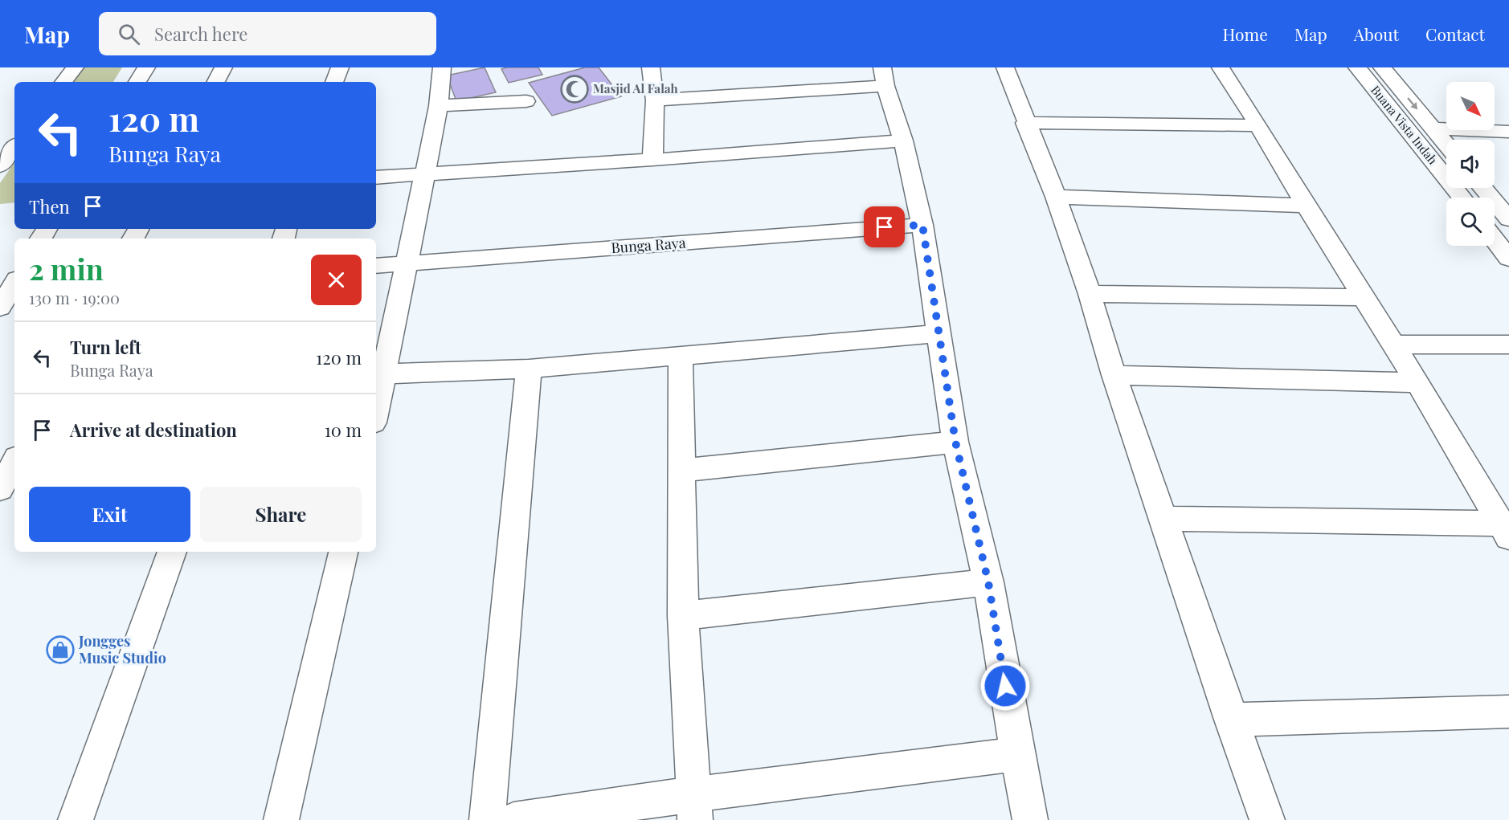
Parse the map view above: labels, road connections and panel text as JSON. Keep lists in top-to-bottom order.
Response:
{
  "streets": {
    "street": ["Buana Vista Indah", "Bunga Raya"]
  },
  "places": {
    "mosque": ["Masjid Al Falah"],
    "shop": ["Jongges Music Studio"]
  },
  "north": "bottom right",
  "page": {
    "header": "Map",
    "search": "Search here",
    "nav": [
      "Home",
      "Map",
      "About",
      "Contact"
    ],
    "turn": ["120 m", "Bunga Raya"],
    "then": "Then",
    "heading": ["2 min", "130 m · 19:00"],
    "list": [
      {
        "name": "Turn left",
        "note": "Bunga Raya",
        "value": "120 m"
      },
      {
        "name": "Arrive at destination",
        "value": "10 m"
      }
    ],
    "buttons": ["Exit", "Share"]
  }
}
